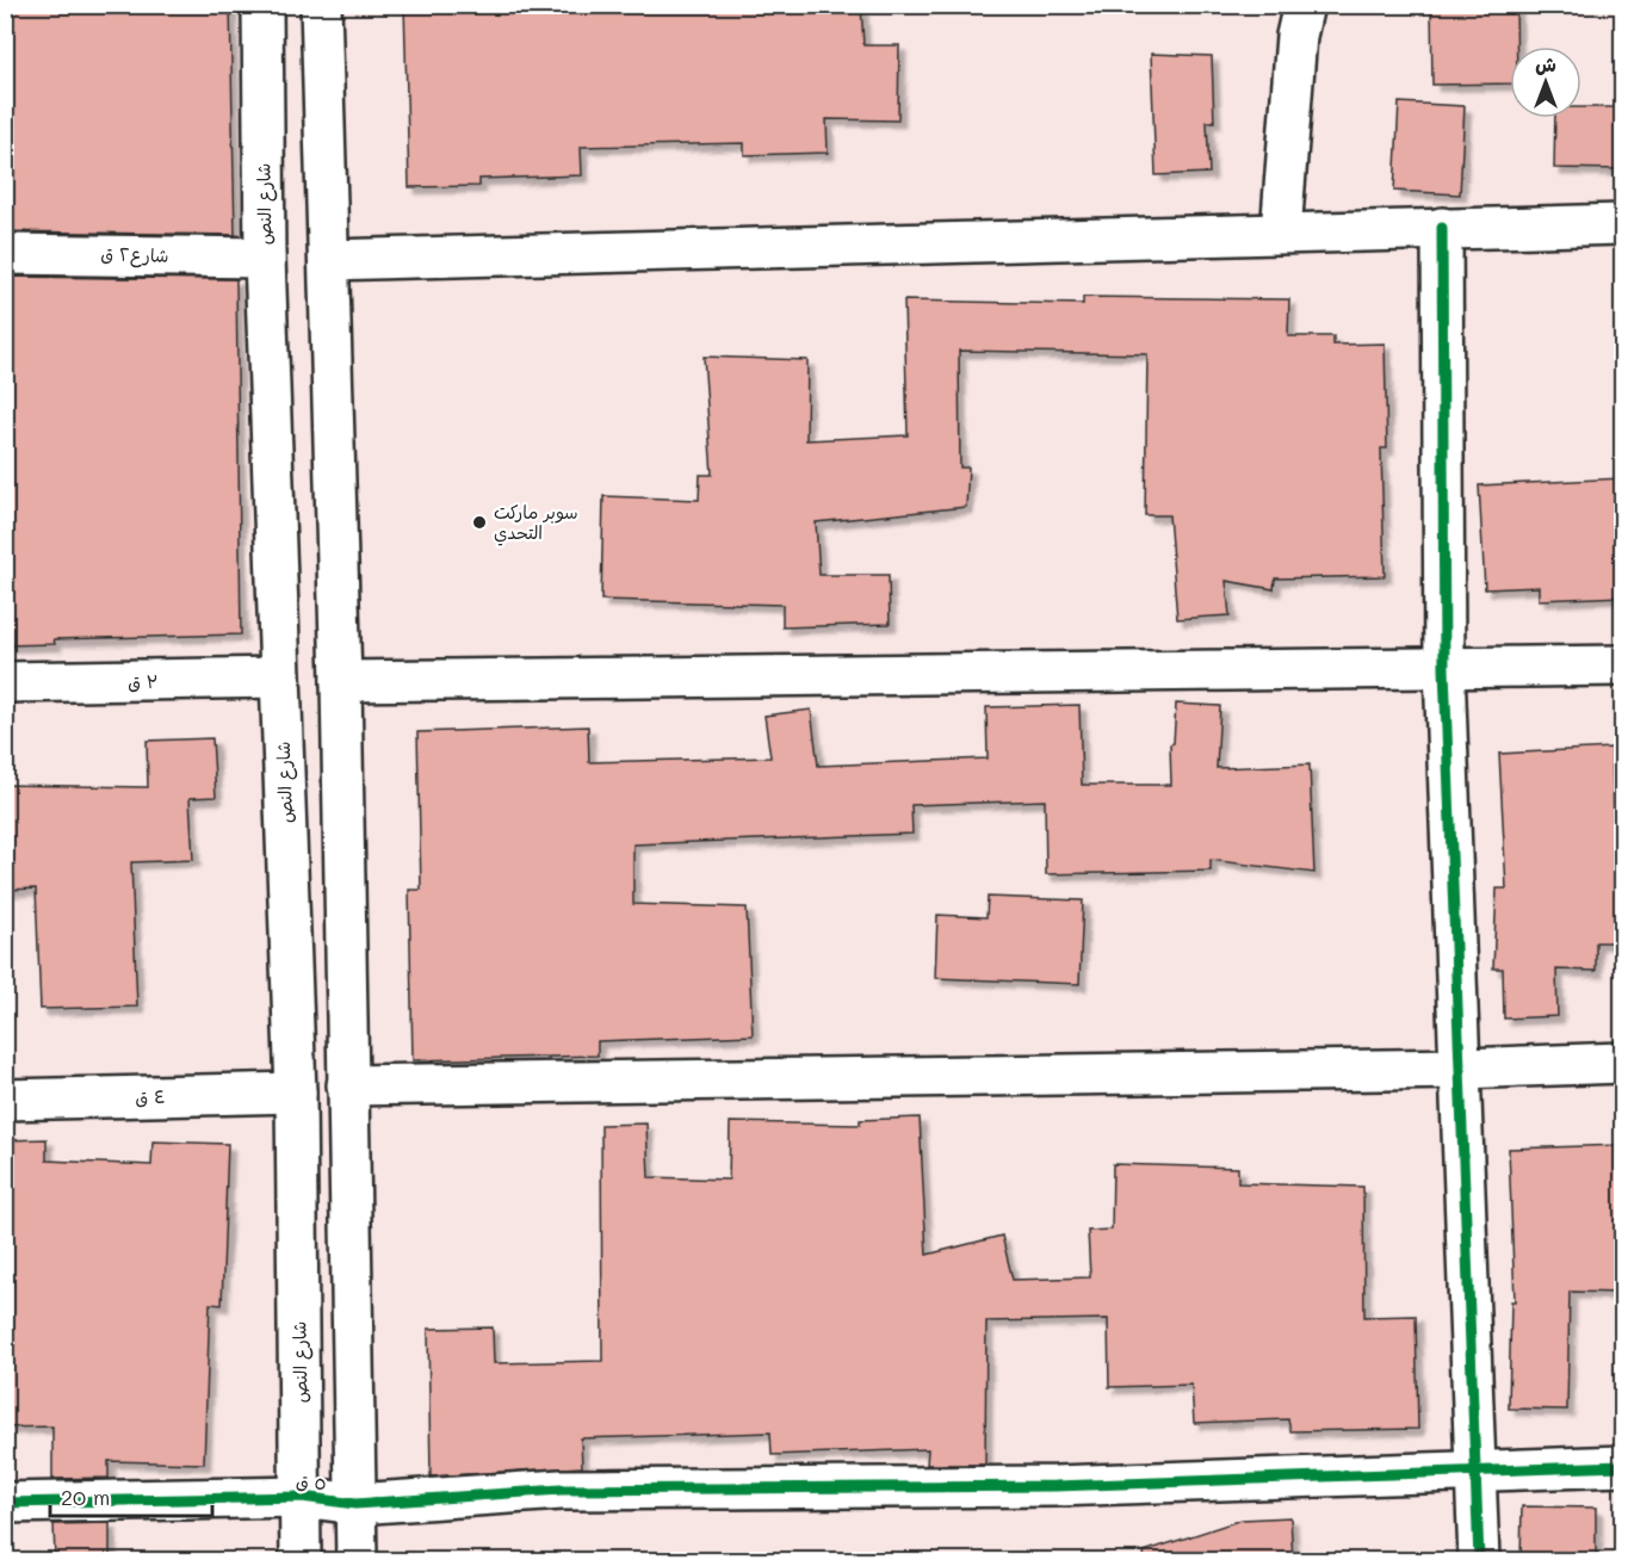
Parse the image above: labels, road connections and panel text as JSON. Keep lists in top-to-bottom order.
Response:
{
  "streets": {
    "street": [
      "شارع النص",
      "شارع٢ ق",
      "٣ ق",
      "٤ ق",
      "٥ ق"
    ]
  },
  "crossings": [
    ["شارع النص", "شارع٢ ق"],
    ["شارع النص", "٣ ق"],
    ["شارع النص", "٤ ق"],
    ["شارع النص", "٥ ق"]
  ],
  "places": ["سوبر ماركت التحدي"],
  "scale_bar": "20 m",
  "north": "top"
}
